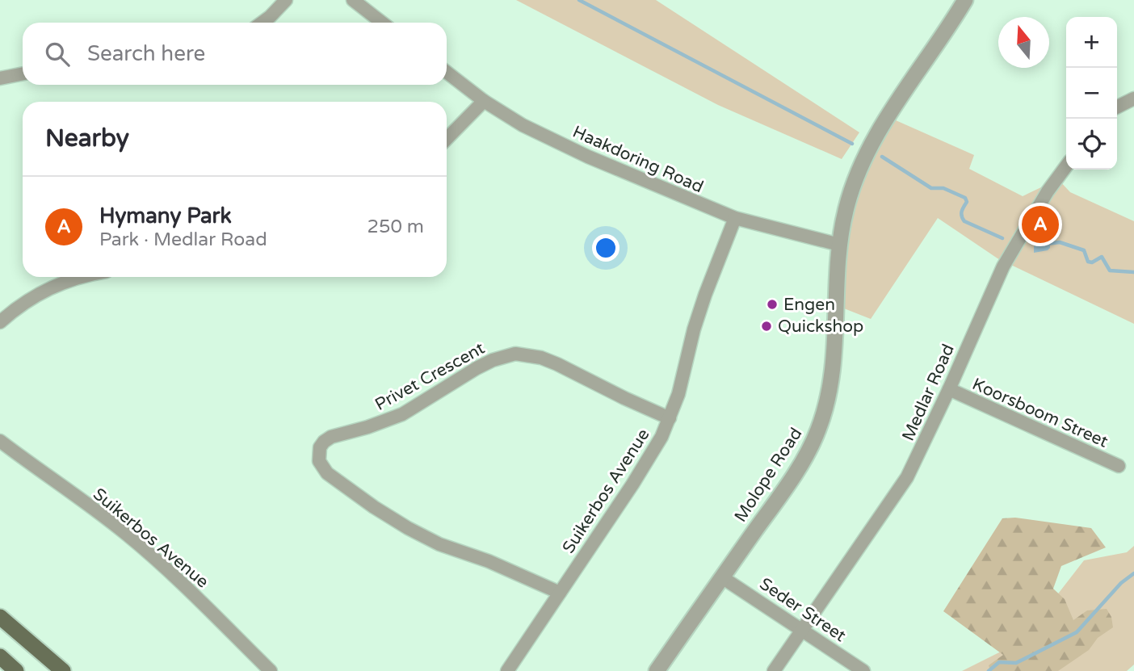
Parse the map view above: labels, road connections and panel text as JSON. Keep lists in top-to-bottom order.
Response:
{
  "streets": {
    "street": [
      "Haakdoring Road",
      "Privet Crescent",
      "Medlar Road",
      "Koorsboom Street",
      "Molope Road",
      "Suikerbos Avenue",
      "Seder Street"
    ]
  },
  "crossings": [
    ["Haakdoring Road", "Molope Road"],
    ["Haakdoring Road", "Suikerbos Avenue"],
    ["Privet Crescent", "Suikerbos Avenue"],
    ["Medlar Road", "Koorsboom Street"],
    ["Medlar Road", "Seder Street"],
    ["Molope Road", "Seder Street"]
  ],
  "places": ["Engen", "Quickshop"],
  "north": "top",
  "page": {
    "map_buttons": ["+", "−"],
    "search": "Search here",
    "heading": "Nearby",
    "list": [
      {
        "mark": "A",
        "name": "Hymany Park",
        "note": "Park · Medlar Road",
        "value": "250 m"
      }
    ],
    "pins": "A"
  }
}
